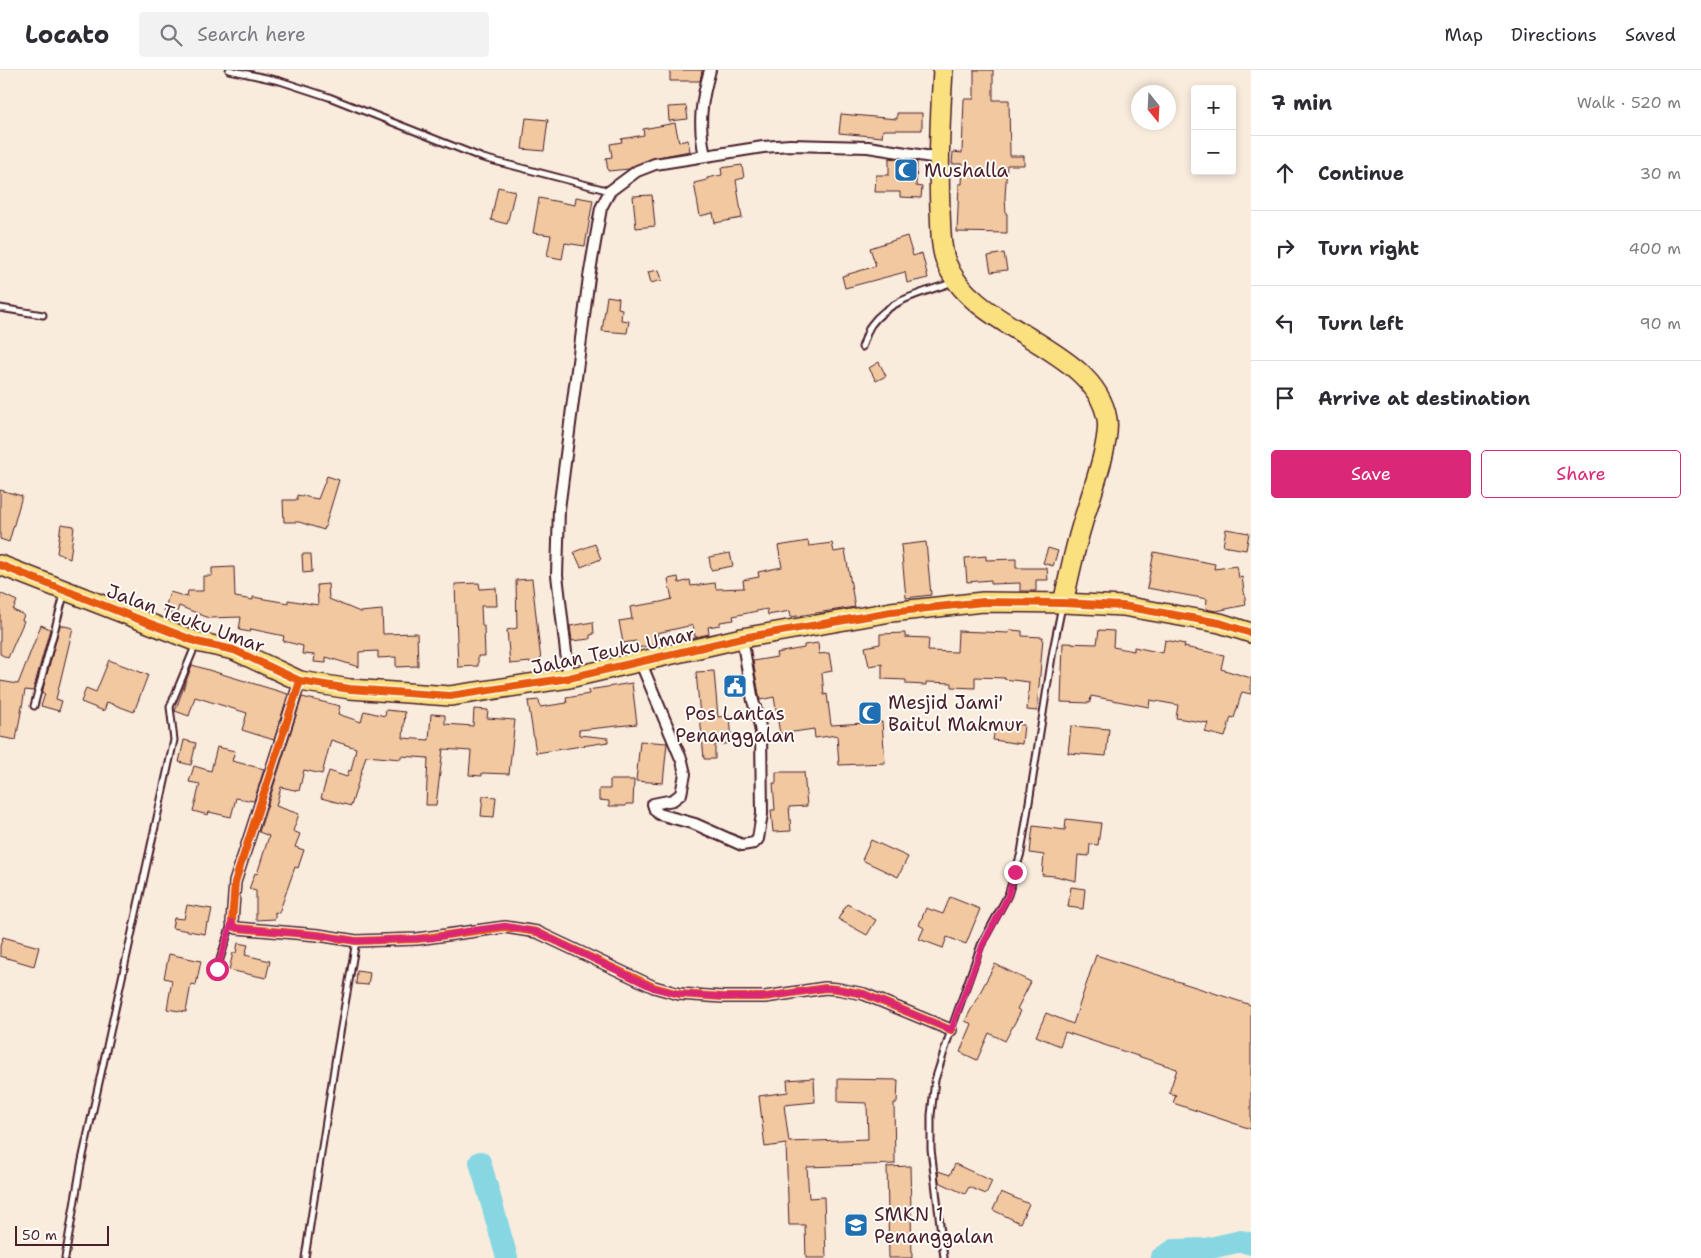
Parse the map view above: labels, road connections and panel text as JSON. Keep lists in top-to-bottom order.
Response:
{
  "streets": {
    "highway": ["Jalan Teuku Umar"]
  },
  "places": {
    "mosque": ["Mushalla", "Mesjid Jami' Baitul Makmur"],
    "public building": ["Pos Lantas Penanggalan"],
    "school or university": ["SMKN 1 Penanggalan"]
  },
  "scale_bar": "50 m",
  "north": "bottom",
  "page": {
    "header": "Locato",
    "search": "Search here",
    "nav": ["Map", "Directions", "Saved"],
    "heading": ["7 min", "Walk · 520 m"],
    "map_buttons": ["+", "−"],
    "list": [
      ["Continue", "30 m"],
      ["Turn right", "400 m"],
      ["Turn left", "90 m"],
      "Arrive at destination"
    ],
    "buttons": ["Save", "Share"],
    "scale": "50 m"
  }
}
